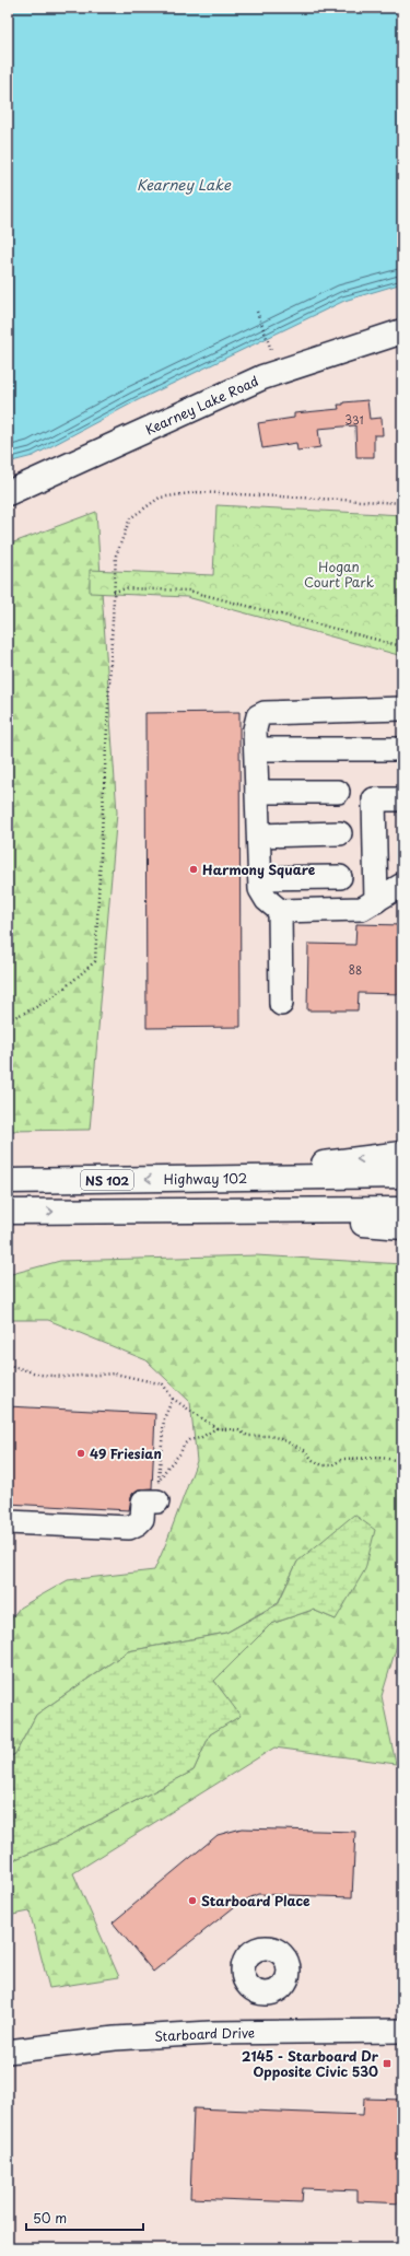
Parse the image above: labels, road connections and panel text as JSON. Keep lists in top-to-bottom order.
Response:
{
  "streets": {
    "main road": ["Kearney Lake Road", "Highway 102", "NS 102"],
    "street": ["Starboard Drive"]
  },
  "water": ["Kearney Lake"],
  "parks": ["Hogan Court Park"],
  "places": {
    "other": ["Harmony Square", "49 Friesian", "Starboard Place"],
    "transit": ["2145 - Starboard Dr Opposite Civic 530"]
  },
  "house_numbers": ["331", "88"],
  "scale_bar": "50 m"
}
